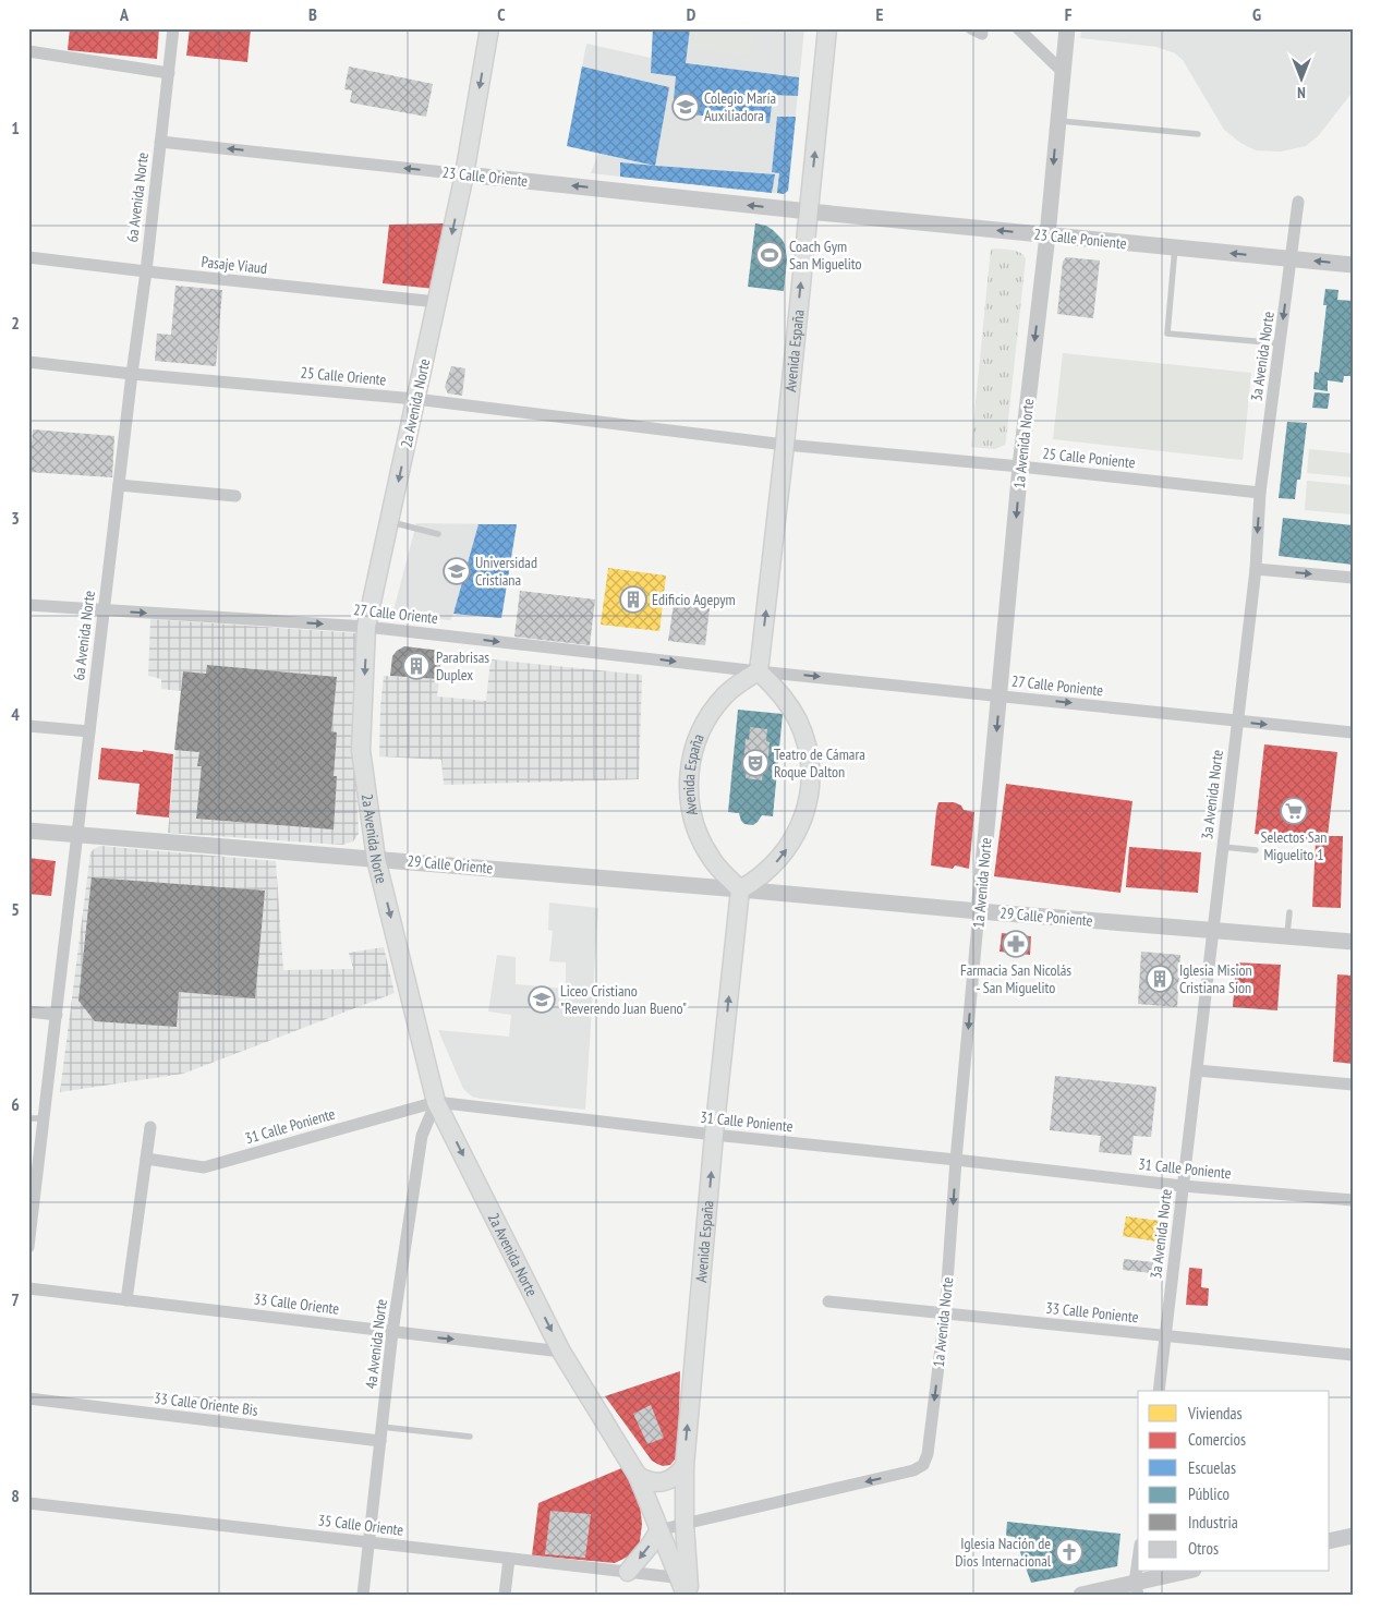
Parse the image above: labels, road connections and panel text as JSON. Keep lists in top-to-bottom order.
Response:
{
  "streets": {
    "main road": ["Avenida España", "2a Avenida Norte"],
    "street": [
      "23 Calle Oriente",
      "6a Avenida Norte",
      "23 Calle Poniente",
      "Pasaje Viaud",
      "3a Avenida Norte",
      "25 Calle Oriente",
      "1a Avenida Norte",
      "25 Calle Poniente",
      "27 Calle Oriente",
      "27 Calle Poniente",
      "29 Calle Oriente",
      "29 Calle Poniente",
      "31 Calle Poniente",
      "33 Calle Oriente",
      "33 Calle Poniente",
      "4a Avenida Norte",
      "33 Calle Oriente Bis",
      "35 Calle Oriente"
    ]
  },
  "crossings": [
    ["23 Calle Oriente", "6a Avenida Norte"],
    ["23 Calle Oriente", "23 Calle Poniente"],
    ["23 Calle Oriente", "Avenida España"],
    ["23 Calle Oriente", "2a Avenida Norte"],
    ["6a Avenida Norte", "Pasaje Viaud"],
    ["6a Avenida Norte", "25 Calle Oriente"],
    ["6a Avenida Norte", "27 Calle Oriente"],
    ["6a Avenida Norte", "29 Calle Oriente"],
    ["23 Calle Poniente", "Avenida España"],
    ["23 Calle Poniente", "3a Avenida Norte"],
    ["23 Calle Poniente", "1a Avenida Norte"],
    ["Pasaje Viaud", "2a Avenida Norte"],
    ["Avenida España", "25 Calle Oriente"],
    ["Avenida España", "2a Avenida Norte"],
    ["Avenida España", "1a Avenida Norte"],
    ["Avenida España", "25 Calle Poniente"],
    ["Avenida España", "27 Calle Oriente"],
    ["Avenida España", "27 Calle Poniente"],
    ["Avenida España", "29 Calle Oriente"],
    ["Avenida España", "29 Calle Poniente"],
    ["Avenida España", "31 Calle Poniente"],
    ["Avenida España", "35 Calle Oriente"],
    ["3a Avenida Norte", "25 Calle Poniente"],
    ["3a Avenida Norte", "27 Calle Poniente"],
    ["3a Avenida Norte", "29 Calle Poniente"],
    ["3a Avenida Norte", "31 Calle Poniente"],
    ["3a Avenida Norte", "33 Calle Poniente"],
    ["25 Calle Oriente", "2a Avenida Norte"],
    ["25 Calle Oriente", "25 Calle Poniente"],
    ["2a Avenida Norte", "1a Avenida Norte"],
    ["2a Avenida Norte", "27 Calle Oriente"],
    ["2a Avenida Norte", "29 Calle Oriente"],
    ["2a Avenida Norte", "31 Calle Poniente"],
    ["2a Avenida Norte", "33 Calle Oriente"],
    ["2a Avenida Norte", "4a Avenida Norte"],
    ["2a Avenida Norte", "35 Calle Oriente"],
    ["1a Avenida Norte", "25 Calle Poniente"],
    ["1a Avenida Norte", "27 Calle Poniente"],
    ["1a Avenida Norte", "29 Calle Poniente"],
    ["1a Avenida Norte", "31 Calle Poniente"],
    ["1a Avenida Norte", "33 Calle Poniente"],
    ["27 Calle Oriente", "27 Calle Poniente"],
    ["29 Calle Oriente", "29 Calle Poniente"],
    ["31 Calle Poniente", "4a Avenida Norte"],
    ["33 Calle Oriente", "4a Avenida Norte"],
    ["4a Avenida Norte", "33 Calle Oriente Bis"],
    ["4a Avenida Norte", "35 Calle Oriente"]
  ],
  "one_way": [
    "23 Calle Oriente",
    "23 Calle Poniente",
    "Avenida España",
    "2a Avenida Norte",
    "1a Avenida Norte",
    "27 Calle Oriente",
    "27 Calle Poniente"
  ],
  "places": {
    "school or university": ["Colegio María Auxiliadora", "Universidad Cristiana", "Liceo Cristiano \"Reverendo Juan Bueno\""],
    "sports": ["Coach Gym San Miguelito"],
    "building": ["Edificio Agepym", "Parabrisas Duplex", "Iglesia Mision Cristiana Sion"],
    "theatre": ["Teatro de Cámara Roque Dalton"],
    "supermarket": ["Selectos San Miguelito 1"],
    "pharmacy": ["Farmacia San Nicolás - San Miguelito"],
    "church": ["Iglesia Nación de Dios Internacional"]
  },
  "legend": [
    "Viviendas",
    "Comercios",
    "Escuelas",
    "Público",
    "Industria",
    "Otros"
  ],
  "north": "bottom",
  "grid": {
    "columns": [
      "A",
      "B",
      "C",
      "D",
      "E",
      "F",
      "G"
    ],
    "rows": [
      "1",
      "2",
      "3",
      "4",
      "5",
      "6",
      "7",
      "8"
    ]
  }
}
